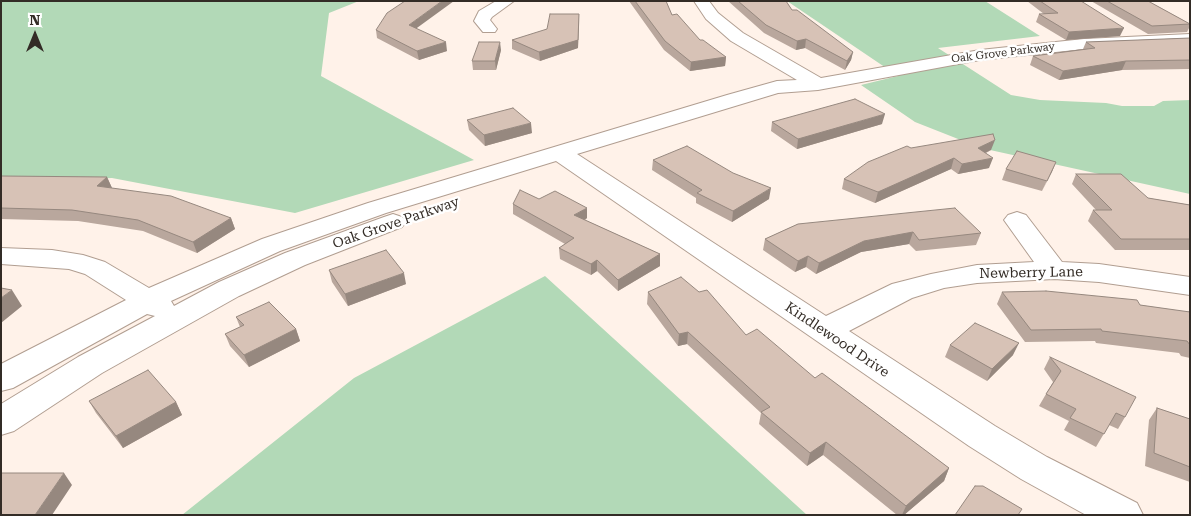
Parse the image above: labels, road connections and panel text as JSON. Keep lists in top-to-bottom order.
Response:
{
  "streets": {
    "street": ["Oak Grove Parkway", "Newberry Lane", "Kindlewood Drive"]
  },
  "crossings": [
    ["Oak Grove Parkway", "Kindlewood Drive"],
    ["Newberry Lane", "Kindlewood Drive"]
  ],
  "north": "top"
}
